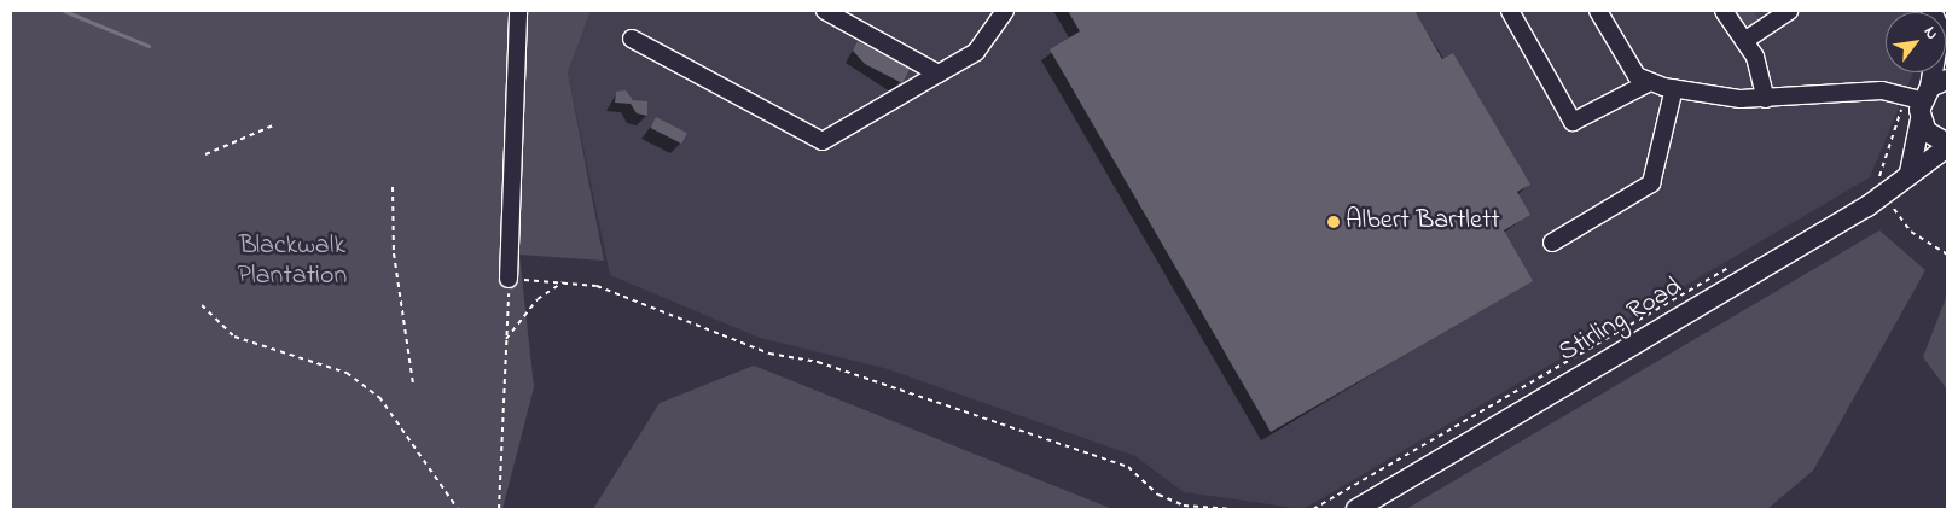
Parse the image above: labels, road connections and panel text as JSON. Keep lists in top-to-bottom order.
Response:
{
  "streets": {
    "main road": ["Stirling Road"]
  },
  "parks": ["Blackwalk Plantation"],
  "places": ["Albert Bartlett"],
  "north": "top right"
}
